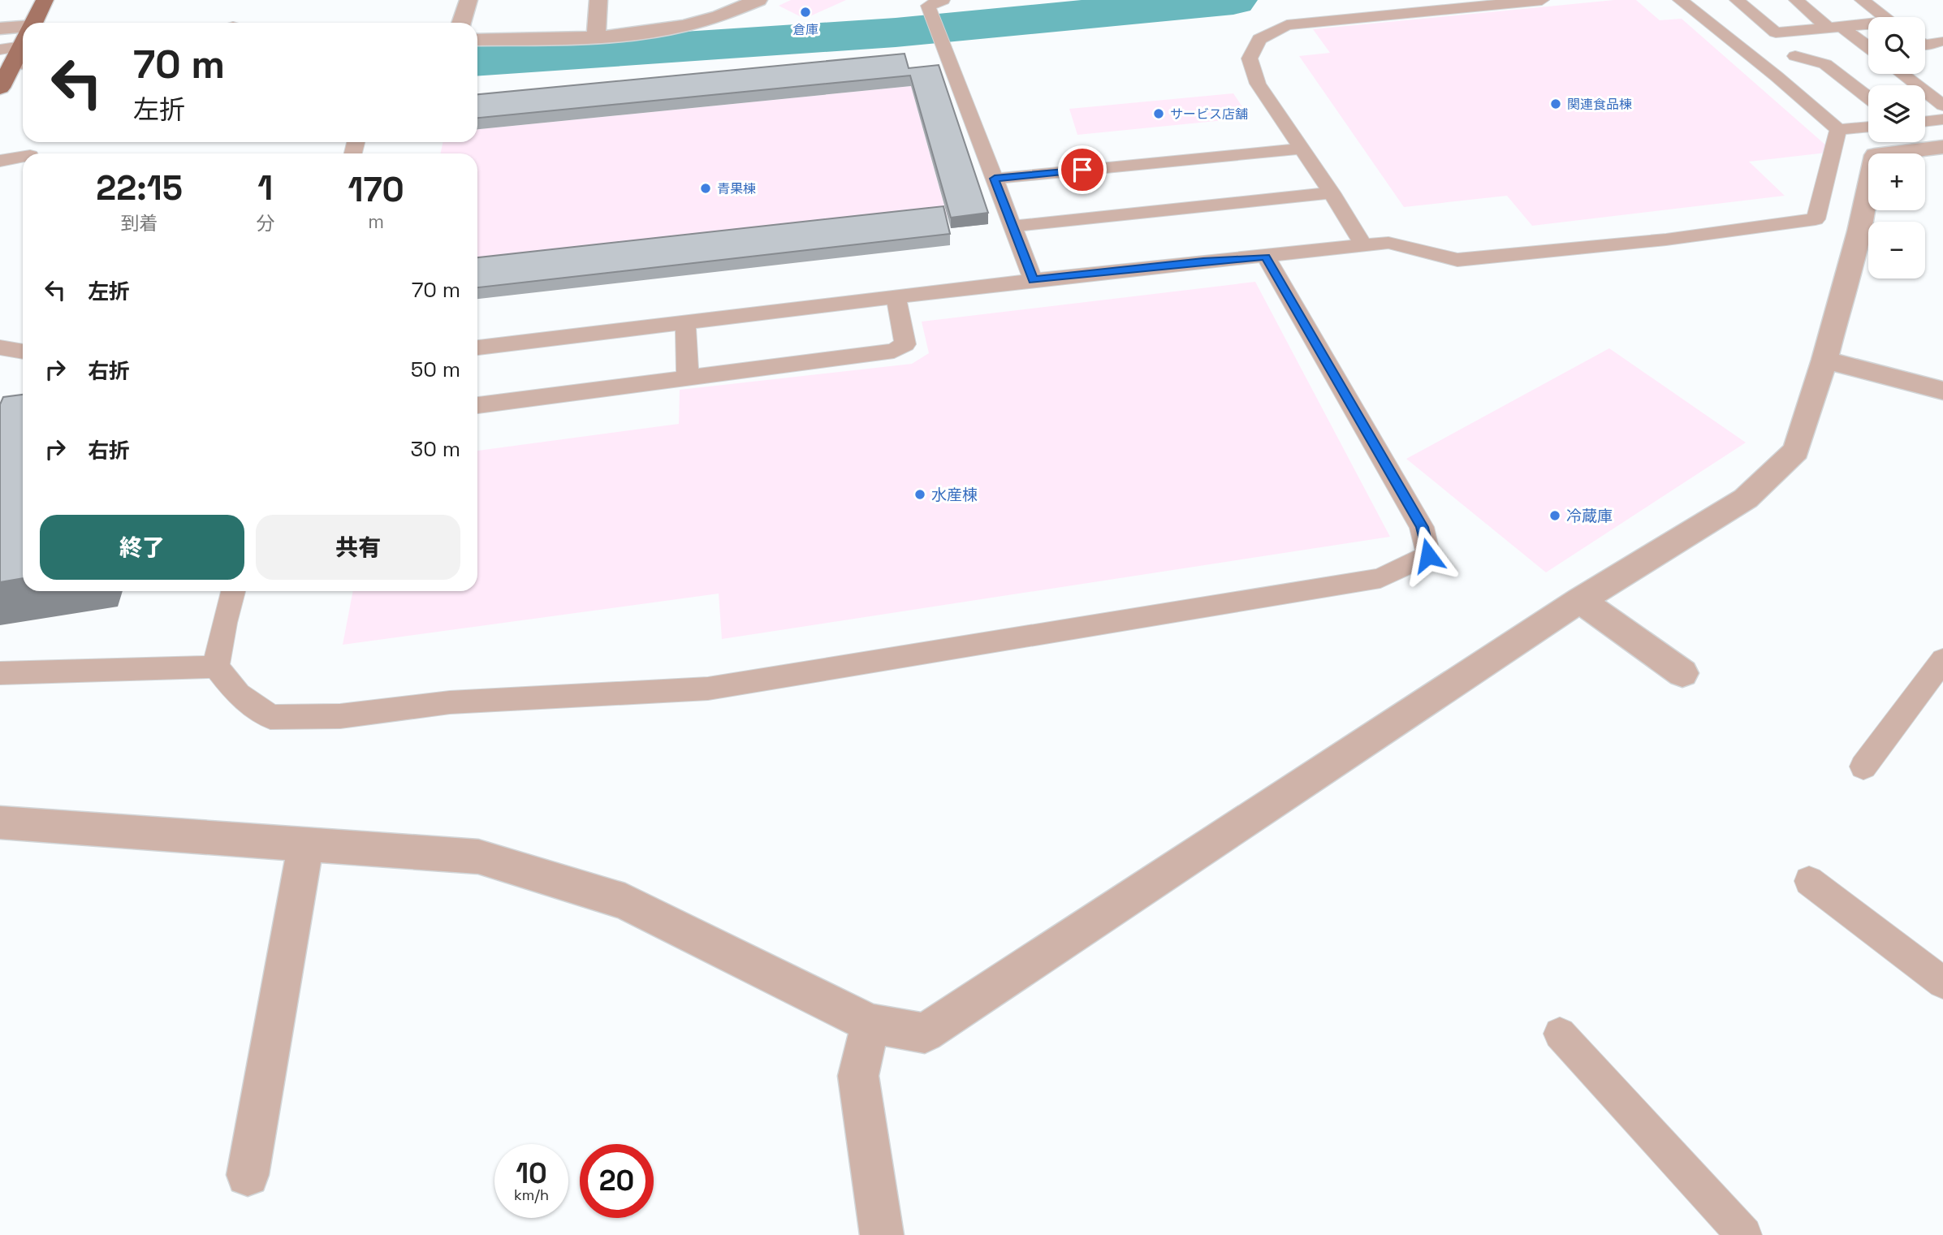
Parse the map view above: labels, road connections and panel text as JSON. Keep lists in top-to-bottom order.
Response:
{
  "places": [
    "倉庫",
    "関連食品棟",
    "サービス店舗",
    "青果棟",
    "水産棟",
    "冷蔵庫"
  ],
  "page": {
    "map_buttons": ["+", "−"],
    "turn": ["70 m", "左折"],
    "eta": [
      "22:15",
      "到着",
      "1",
      "分",
      "170",
      "m"
    ],
    "list": [
      {
        "name": "左折",
        "value": "70 m"
      },
      {
        "name": "右折",
        "value": "50 m"
      },
      {
        "name": "右折",
        "value": "30 m"
      }
    ],
    "buttons": ["終了", "共有"],
    "speed": "10 km/h",
    "limit": "20"
  }
}
